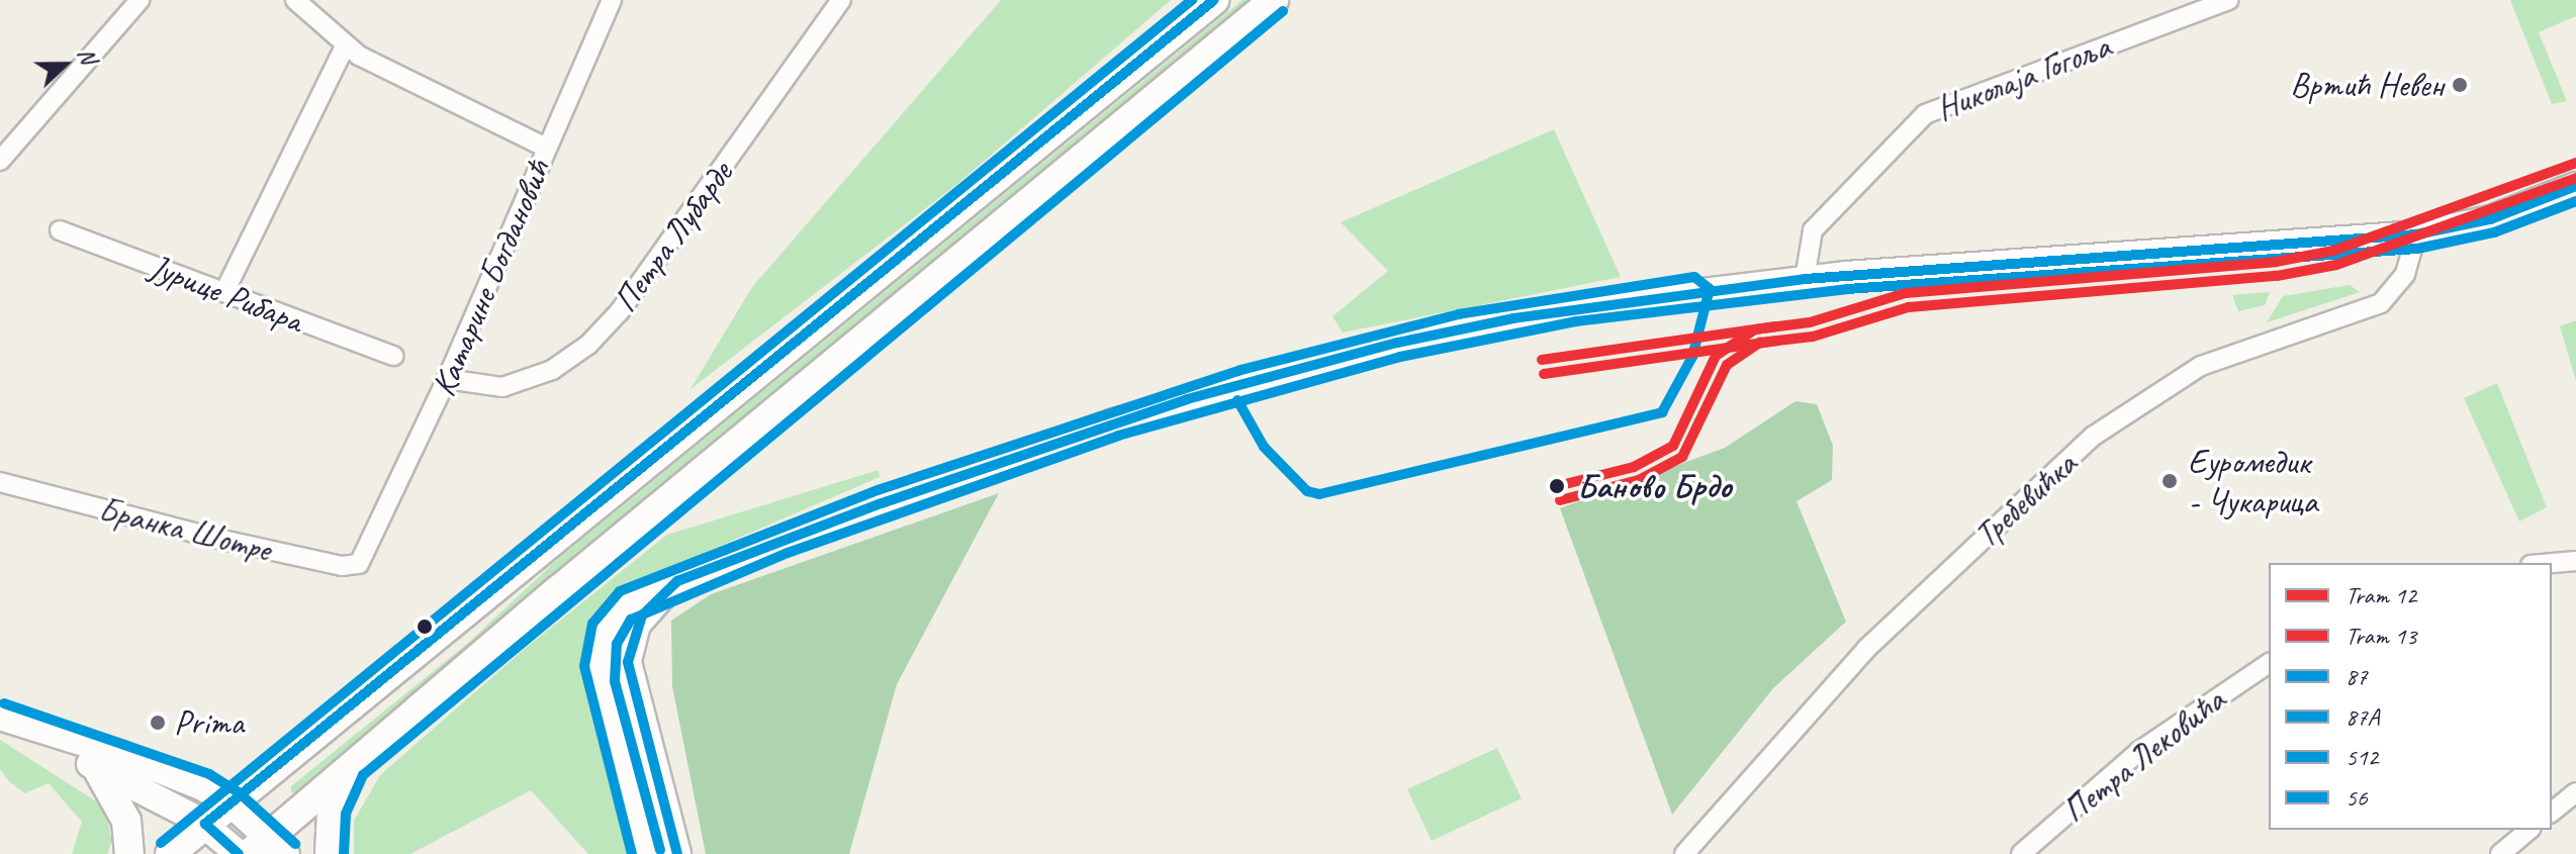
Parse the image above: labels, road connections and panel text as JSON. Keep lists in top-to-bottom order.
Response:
{
  "streets": {
    "street": [
      "Николаја Гогоља",
      "Петра Лубарде",
      "Катарине Богдановић",
      "Јурице Рибара",
      "Требевићка",
      "Бранка Шотре",
      "Петра Лековића"
    ]
  },
  "crossings": [
    ["Петра Лубарде", "Катарине Богдановић"],
    ["Катарине Богдановић", "Бранка Шотре"]
  ],
  "places": [
    "Вртић Невен",
    "Еуромедик - Чукарица",
    "Баново Брдо",
    "Prima"
  ],
  "lines": [
    "transit line 87",
    "transit line 56",
    "transit line 87A",
    "tram line 12",
    "tram line 13",
    "transit line 512"
  ],
  "legend": [
    "Tram 12",
    "Tram 13",
    "87",
    "87A",
    "512",
    "56"
  ],
  "north": "right"
}
